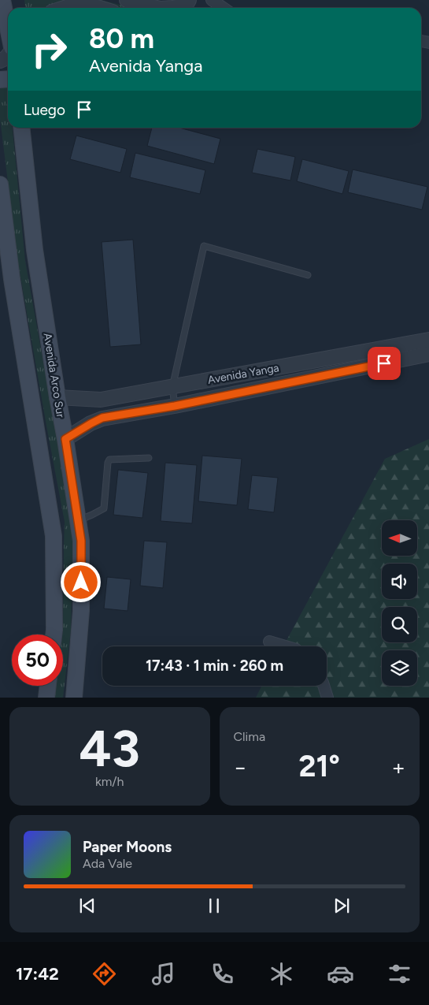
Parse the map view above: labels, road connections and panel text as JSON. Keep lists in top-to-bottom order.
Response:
{
  "streets": {
    "main road": ["Avenida Arco Sur"],
    "street": ["Avenida Yanga"]
  },
  "crossings": [
    ["Avenida Yanga", "Avenida Arco Sur"]
  ],
  "north": "left",
  "page": {
    "turn": ["80 m", "Avenida Yanga"],
    "then": "Luego",
    "limit": "50",
    "trip": "17:43 · 1 min · 260 m",
    "tile": [
      ["43", "km/h"],
      "Clima"
    ],
    "heat": ["−", "21°", "+"],
    "song": ["Paper Moons", "Ada Vale"],
    "tabs": "17:42"
  }
}
